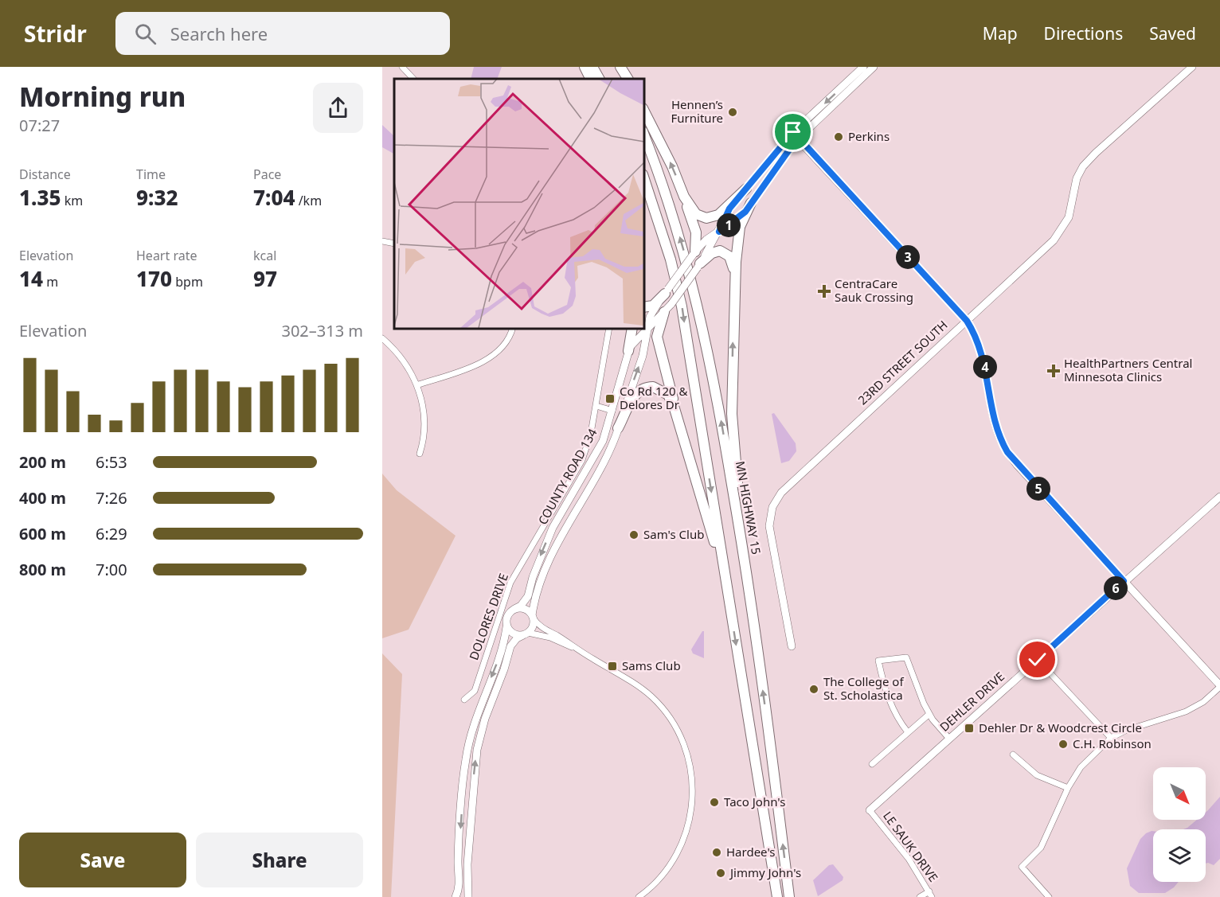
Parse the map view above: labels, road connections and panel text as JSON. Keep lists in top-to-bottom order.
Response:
{
  "streets": {
    "highway": ["MN HIGHWAY 15"],
    "street": [
      "23RD STREET SOUTH",
      "COUNTY ROAD 134",
      "DOLORES DRIVE",
      "DEHLER DRIVE",
      "LE SAUK DRIVE"
    ]
  },
  "crossings": [
    ["DEHLER DRIVE", "LE SAUK DRIVE"]
  ],
  "places": {
    "other": [
      "Hennen’s Furniture",
      "Perkins",
      "Sam's Club",
      "The College of St. Scholastica",
      "C.H. Robinson",
      "Taco John's",
      "Hardee's",
      "Jimmy John's"
    ],
    "health": ["CentraCare Sauk Crossing", "HealthPartners Central Minnesota Clinics"],
    "transit": ["Co Rd 120 & Delores Dr", "Sams Club", "Dehler Dr & Woodcrest Circle"]
  },
  "north": "bottom right",
  "page": {
    "header": "Stridr",
    "search": "Search here",
    "nav": ["Map", "Directions", "Saved"],
    "heading": ["Morning run", "07:27"],
    "stats": [
      ["Distance", "1.35 km"],
      ["Time", "9:32"],
      ["Pace", "7:04 /km"],
      ["Elevation", "14 m"],
      ["Heart rate", "170 bpm"],
      ["kcal", "97"]
    ],
    "pins": [
      "1",
      "3",
      "4",
      "5",
      "6"
    ],
    "chart": ["Elevation", "302–313 m"],
    "list": [
      {
        "name": "200 m",
        "note": "6:53"
      },
      {
        "name": "400 m",
        "note": "7:26"
      },
      {
        "name": "600 m",
        "note": "6:29"
      },
      {
        "name": "800 m",
        "note": "7:00"
      }
    ],
    "buttons": ["Save", "Share"]
  }
}
